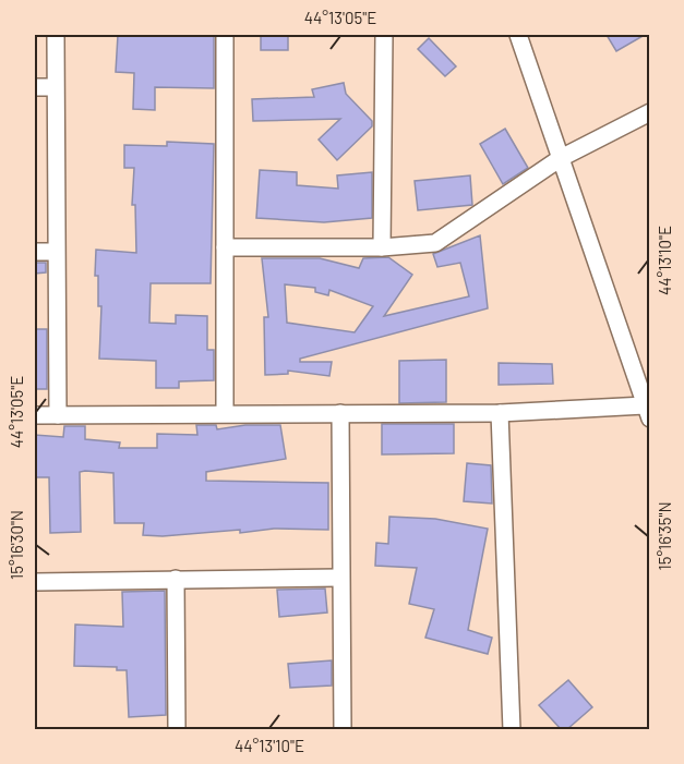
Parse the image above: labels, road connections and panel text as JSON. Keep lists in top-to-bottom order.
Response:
{
  "coordinates": [
    "44°13'05\"E",
    "44°13'10\"E",
    "15°16'35\"N",
    "15°16'30\"N"
  ]
}
